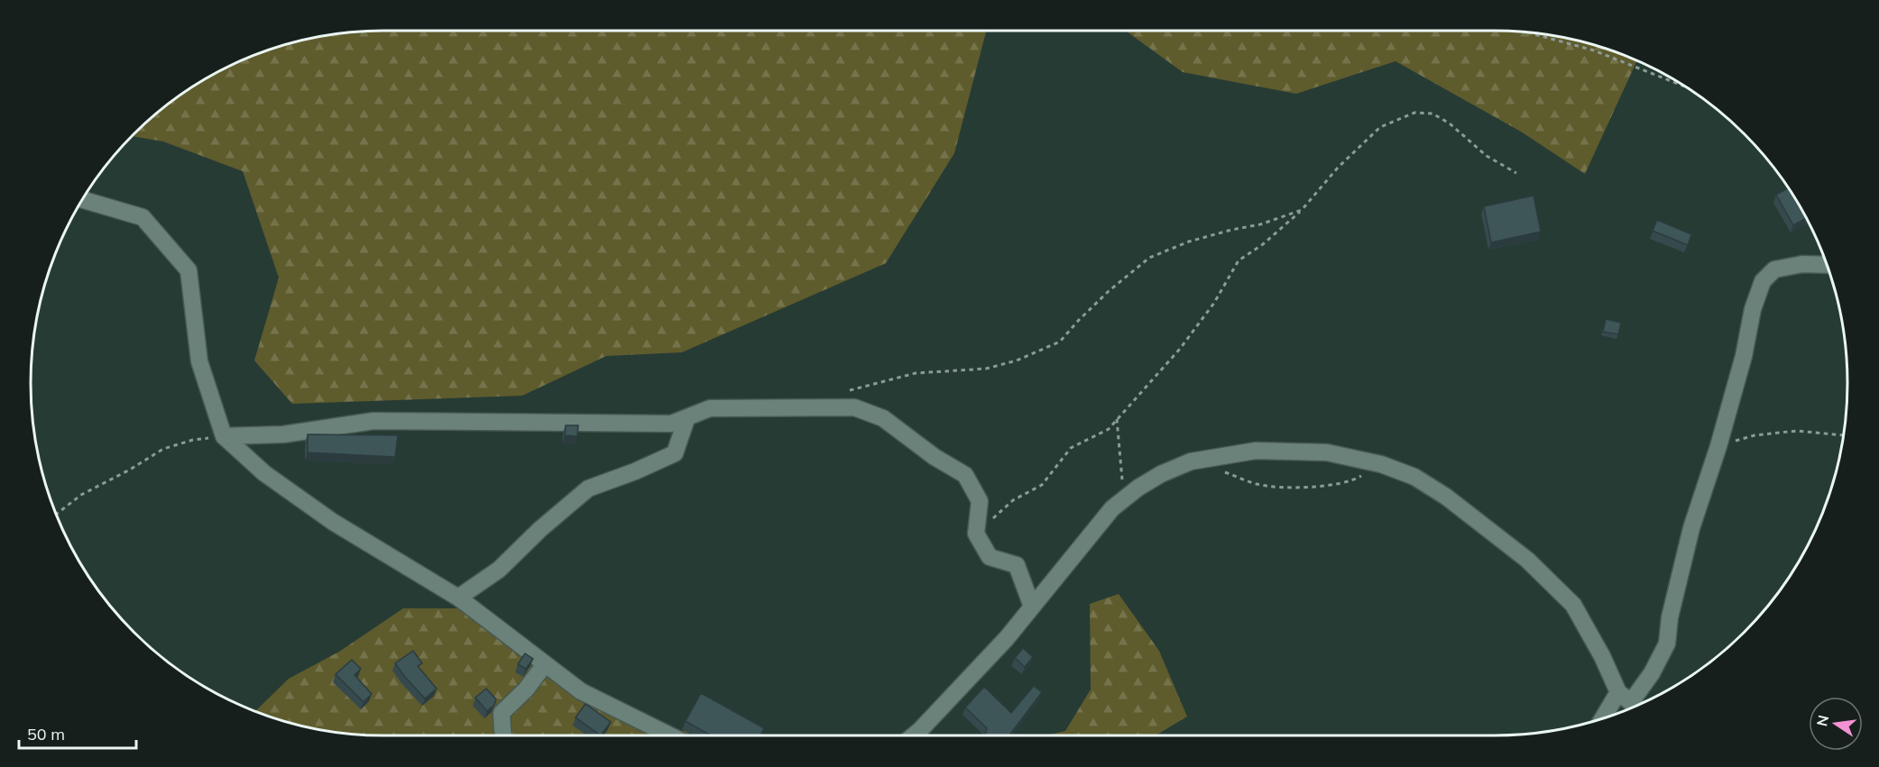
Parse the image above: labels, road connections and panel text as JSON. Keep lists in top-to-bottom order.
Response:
{
  "scale_bar": "50 m",
  "north": "left"
}
